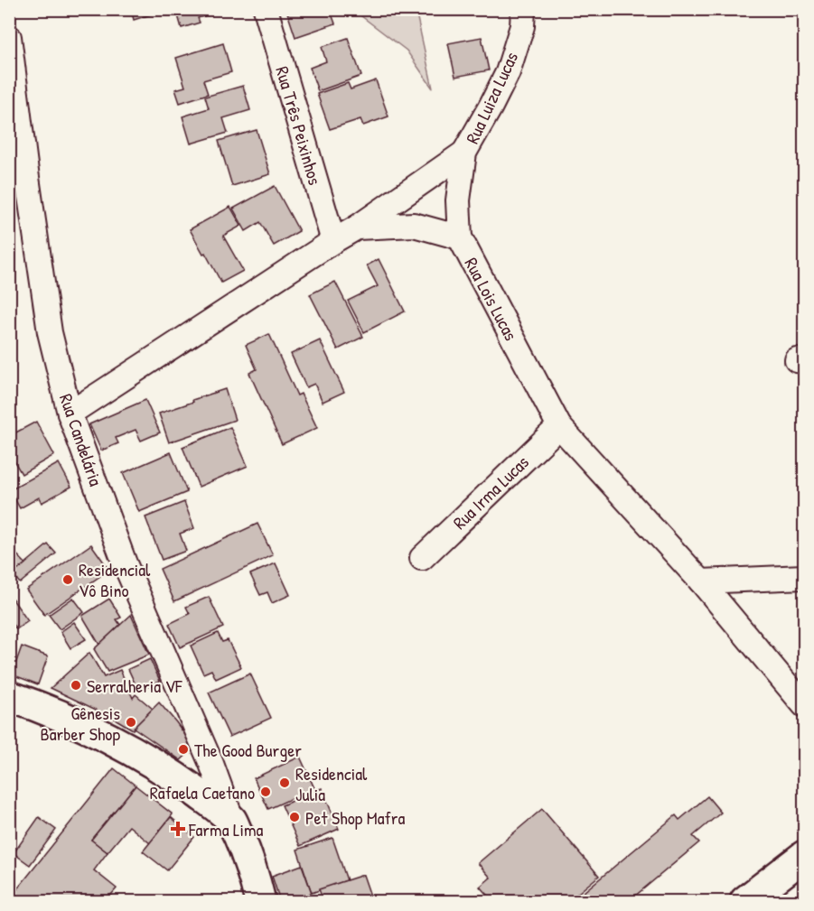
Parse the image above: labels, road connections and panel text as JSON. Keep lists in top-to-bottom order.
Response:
{
  "streets": {
    "street": [
      "Rua Luiza Lucas",
      "Rua Três Peixinhos",
      "Rua Lois Lucas",
      "Rua Candelária",
      "Rua Irma Lucas"
    ]
  },
  "crossings": [
    ["Rua Luiza Lucas", "Rua Lois Lucas"],
    ["Rua Três Peixinhos", "Rua Lois Lucas"],
    ["Rua Lois Lucas", "Rua Candelária"],
    ["Rua Lois Lucas", "Rua Irma Lucas"]
  ],
  "places": {
    "other": [
      "Residencial Vô Bino",
      "Serralheria VF",
      "Gênesis Barber Shop",
      "The Good Burger",
      "Residencial Julia",
      "Rafaela Caetano",
      "Pet Shop Mafra"
    ],
    "health": ["Farma Lima"]
  }
}
